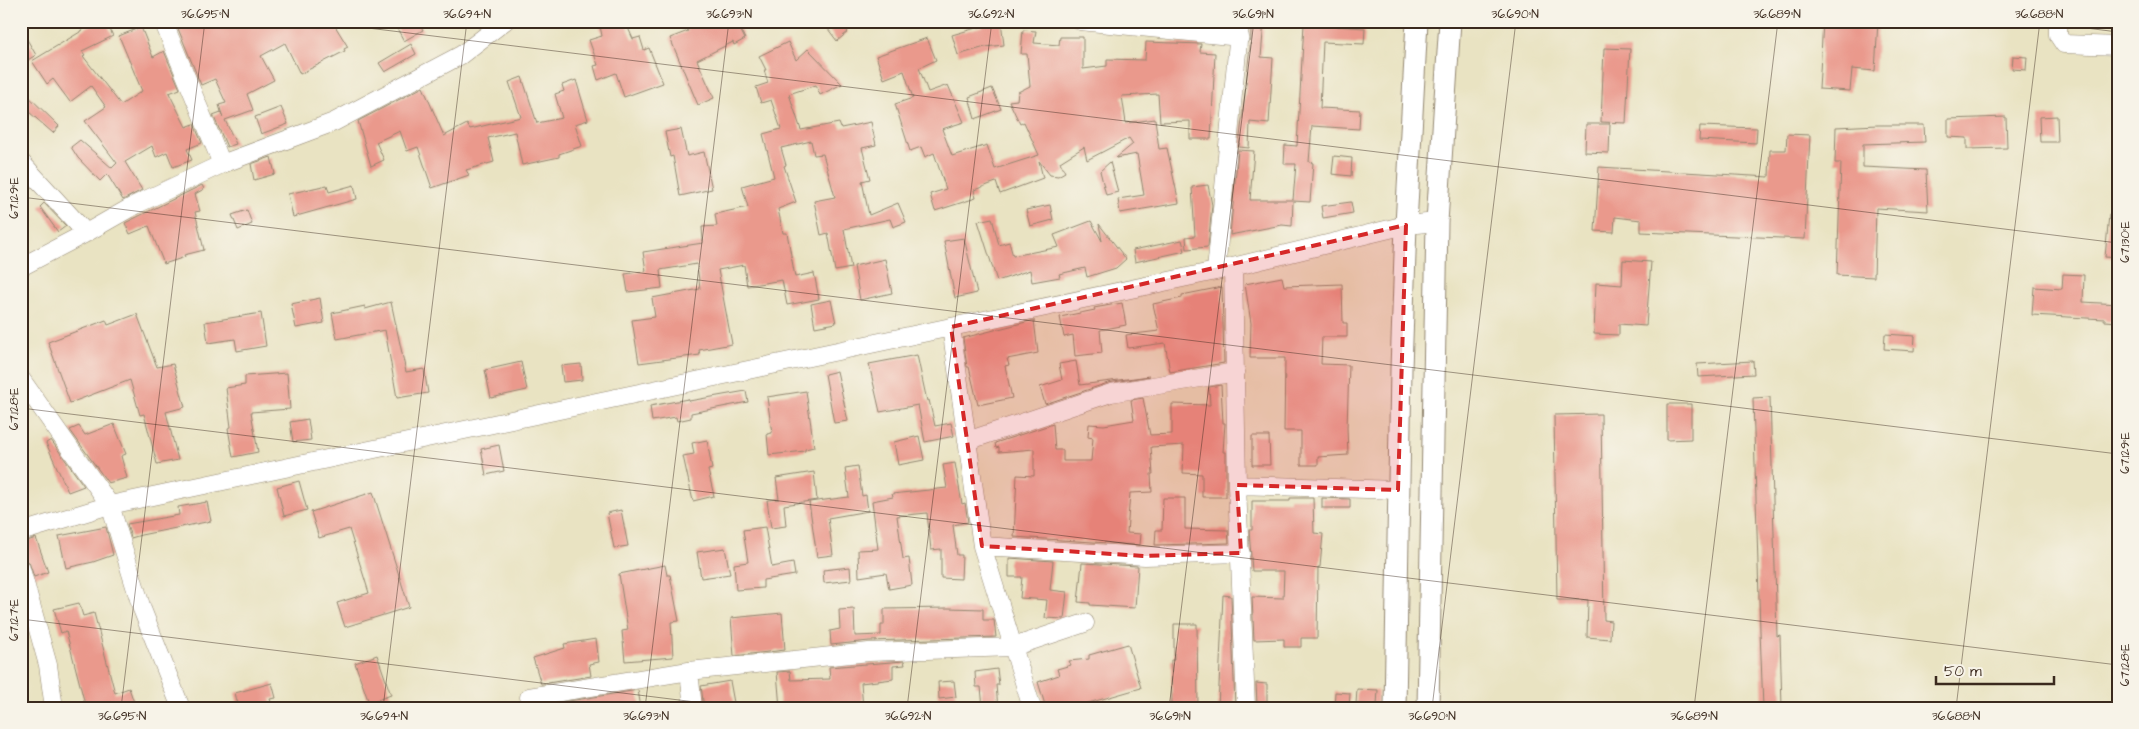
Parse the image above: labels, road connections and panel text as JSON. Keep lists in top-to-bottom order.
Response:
{
  "scale_bar": "50 m",
  "coordinates": [
    "36.695°N",
    "36.694°N",
    "36.693°N",
    "36.692°N",
    "36.691°N",
    "36.690°N",
    "36.689°N",
    "36.688°N",
    "67.129°E",
    "67.130°E",
    "67.128°E",
    "67.127°E"
  ]
}
